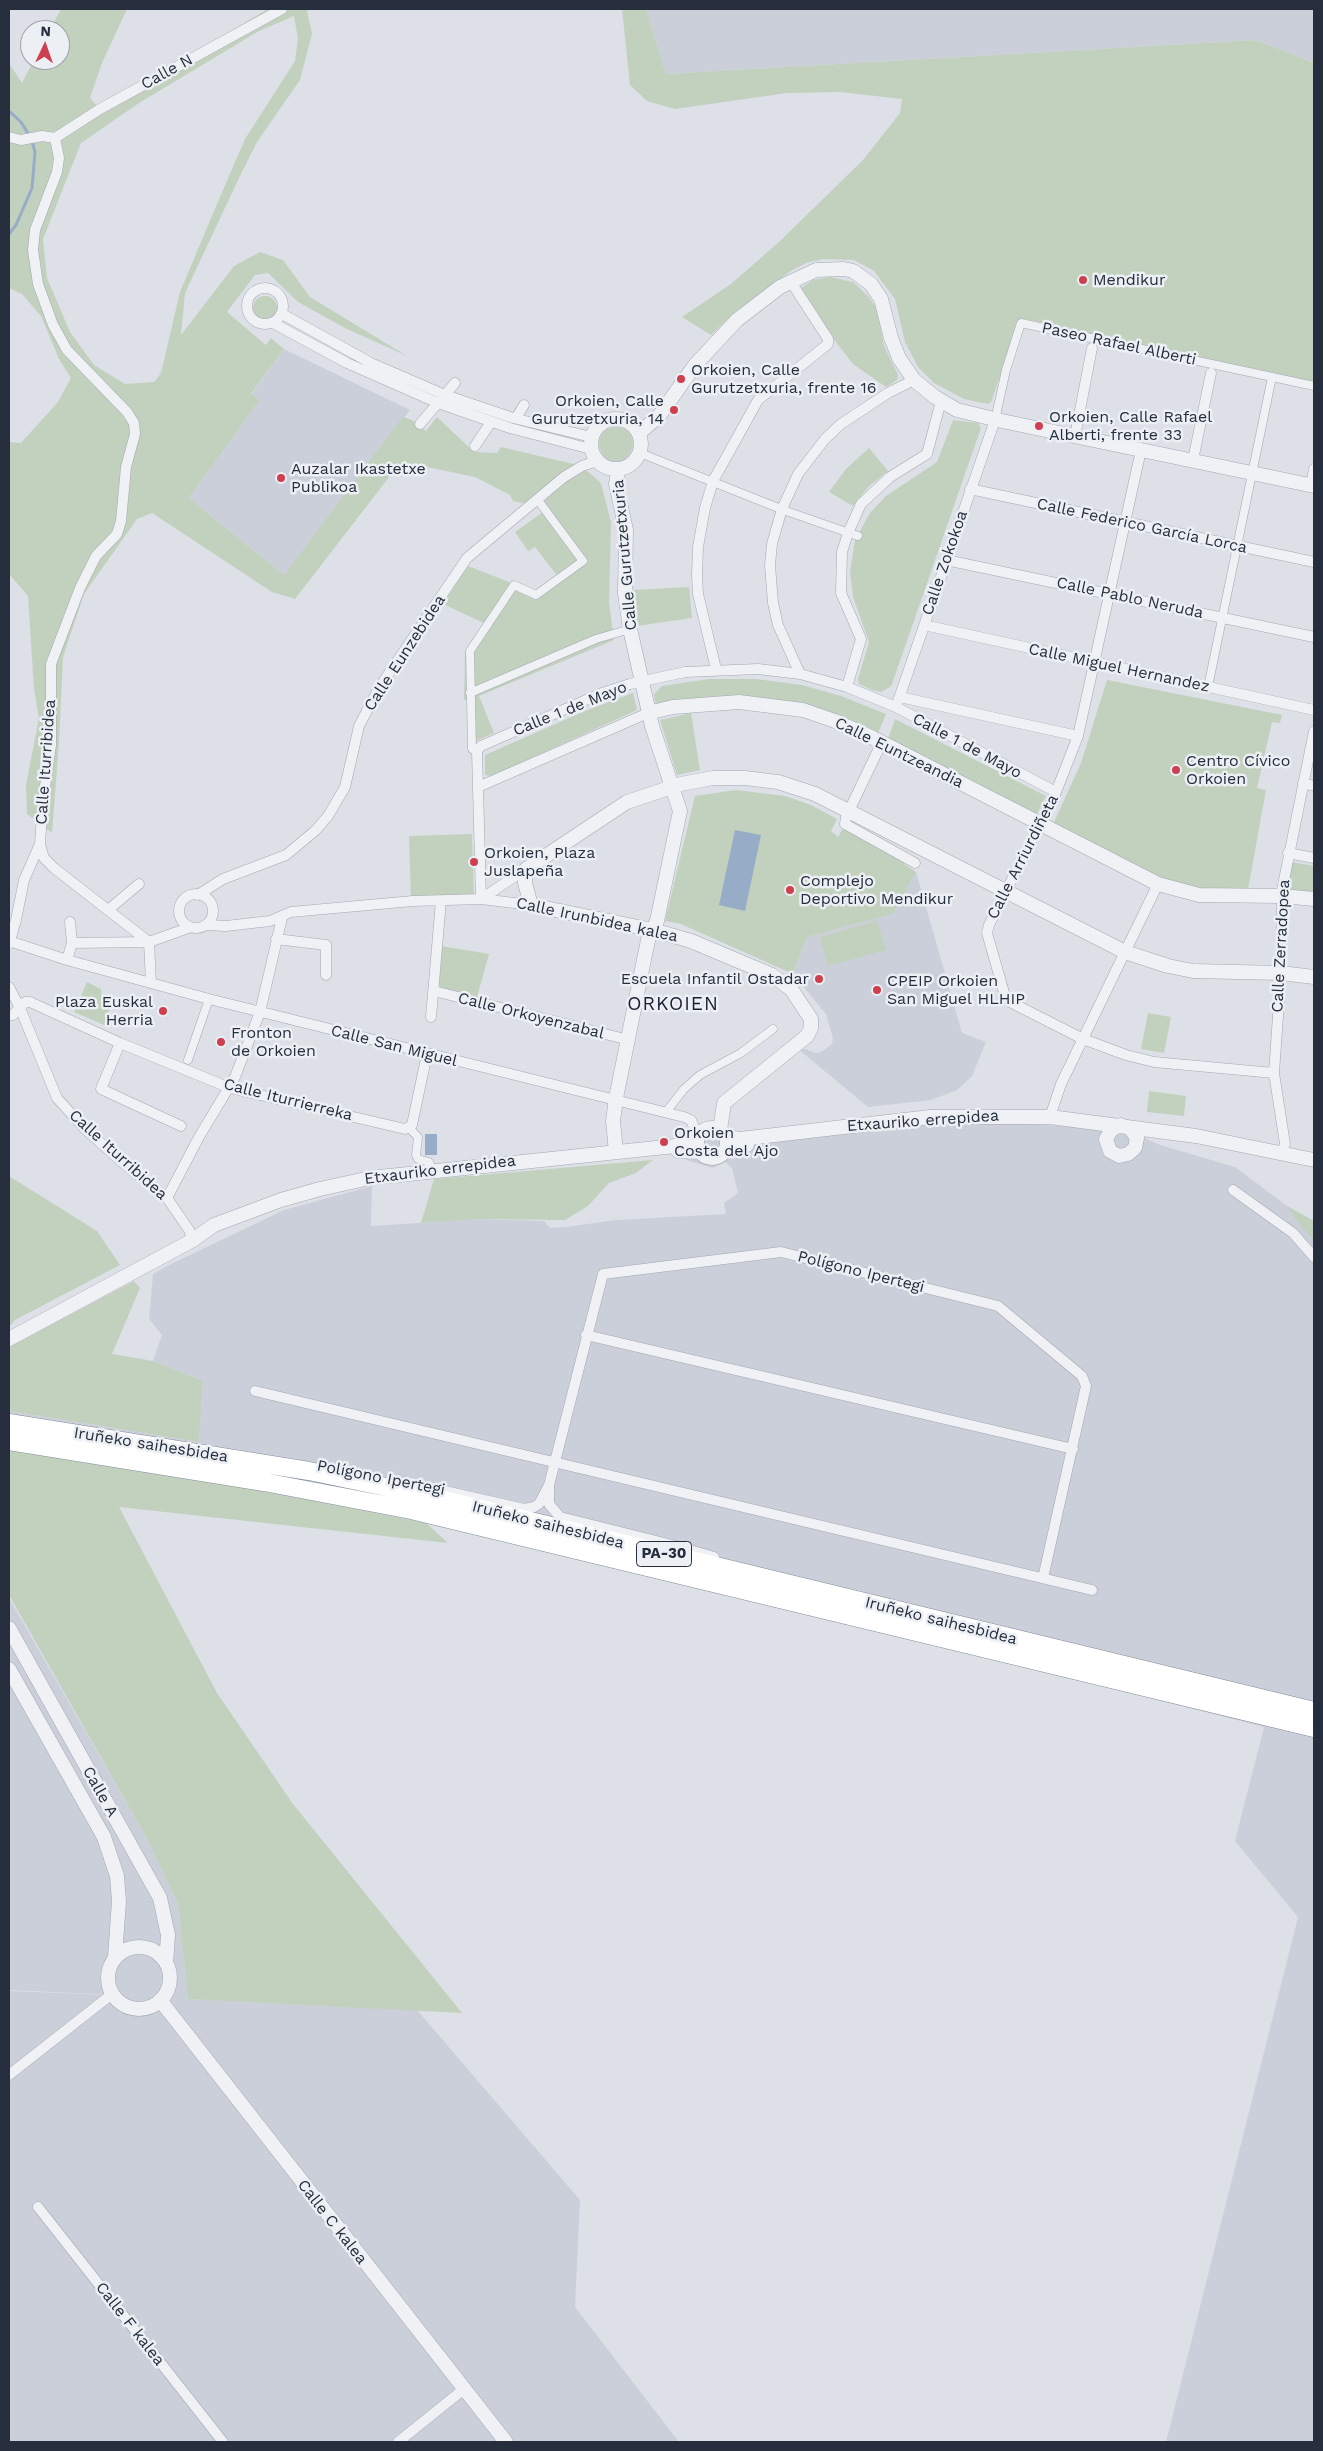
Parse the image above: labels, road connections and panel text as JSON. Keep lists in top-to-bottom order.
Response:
{
  "streets": {
    "highway": ["Iruñeko saihesbidea", "PA-30"],
    "street": [
      "Calle N",
      "Paseo Rafael Alberti",
      "Calle Federico García Lorca",
      "Calle Gurutzetxuria",
      "Calle Zokokoa",
      "Calle Pablo Neruda",
      "Calle Eunzebidea",
      "Calle Miguel Hernandez",
      "Calle 1 de Mayo",
      "Calle Euntzeandia",
      "Calle Iturribidea",
      "Calle Arriurdiñeta",
      "Calle Irunbidea kalea",
      "Calle Zerradopea",
      "Calle Orkoyenzabal",
      "Calle San Miguel",
      "Calle Iturrierreka",
      "Etxauriko errepidea",
      "Polígono Ipertegi",
      "Calle A",
      "Calle C kalea",
      "Calle F kalea"
    ]
  },
  "crossings": [
    ["Calle N", "Calle Iturribidea"],
    ["Paseo Rafael Alberti", "Calle Zokokoa"],
    ["Calle Federico García Lorca", "Calle Zokokoa"],
    ["Calle Federico García Lorca", "Calle Arriurdiñeta"],
    ["Calle Gurutzetxuria", "Calle Eunzebidea"],
    ["Calle Gurutzetxuria", "Calle 1 de Mayo"],
    ["Calle Gurutzetxuria", "Calle Euntzeandia"],
    ["Calle Gurutzetxuria", "Calle Irunbidea kalea"],
    ["Calle Gurutzetxuria", "Calle Orkoyenzabal"],
    ["Calle Gurutzetxuria", "Calle San Miguel"],
    ["Calle Gurutzetxuria", "Etxauriko errepidea"],
    ["Calle Zokokoa", "Calle Pablo Neruda"],
    ["Calle Zokokoa", "Calle Miguel Hernandez"],
    ["Calle Zokokoa", "Calle 1 de Mayo"],
    ["Calle Pablo Neruda", "Calle Arriurdiñeta"],
    ["Calle Eunzebidea", "Calle Irunbidea kalea"],
    ["Calle Miguel Hernandez", "Calle Arriurdiñeta"],
    ["Calle 1 de Mayo", "Calle Arriurdiñeta"],
    ["Calle Euntzeandia", "Calle Arriurdiñeta"],
    ["Calle Euntzeandia", "Calle Zerradopea"],
    ["Calle Iturribidea", "Calle San Miguel"],
    ["Calle Iturribidea", "Calle Iturrierreka"],
    ["Calle Iturribidea", "Etxauriko errepidea"],
    ["Calle Arriurdiñeta", "Calle Zerradopea"],
    ["Calle Irunbidea kalea", "Etxauriko errepidea"],
    ["Calle San Miguel", "Etxauriko errepidea"],
    ["Polígono Ipertegi", "Iruñeko saihesbidea"],
    ["Calle A", "Calle C kalea"]
  ],
  "districts": ["ORKOIEN"],
  "places": [
    "Mendikur",
    "Orkoien, Calle Gurutzetxuria, frente 16",
    "Orkoien, Calle Gurutzetxuria, 14",
    "Orkoien, Calle Rafael Alberti, frente 33",
    "Auzalar Ikastetxe Publikoa",
    "Centro Cívico Orkoien",
    "Orkoien, Plaza Juslapeña",
    "Complejo Deportivo Mendikur",
    "Escuela Infantil Ostadar",
    "CPEIP Orkoien San Miguel HLHIP",
    "Plaza Euskal Herria",
    "Fronton de Orkoien",
    "Orkoien Costa del Ajo"
  ],
  "north": "top"
}
